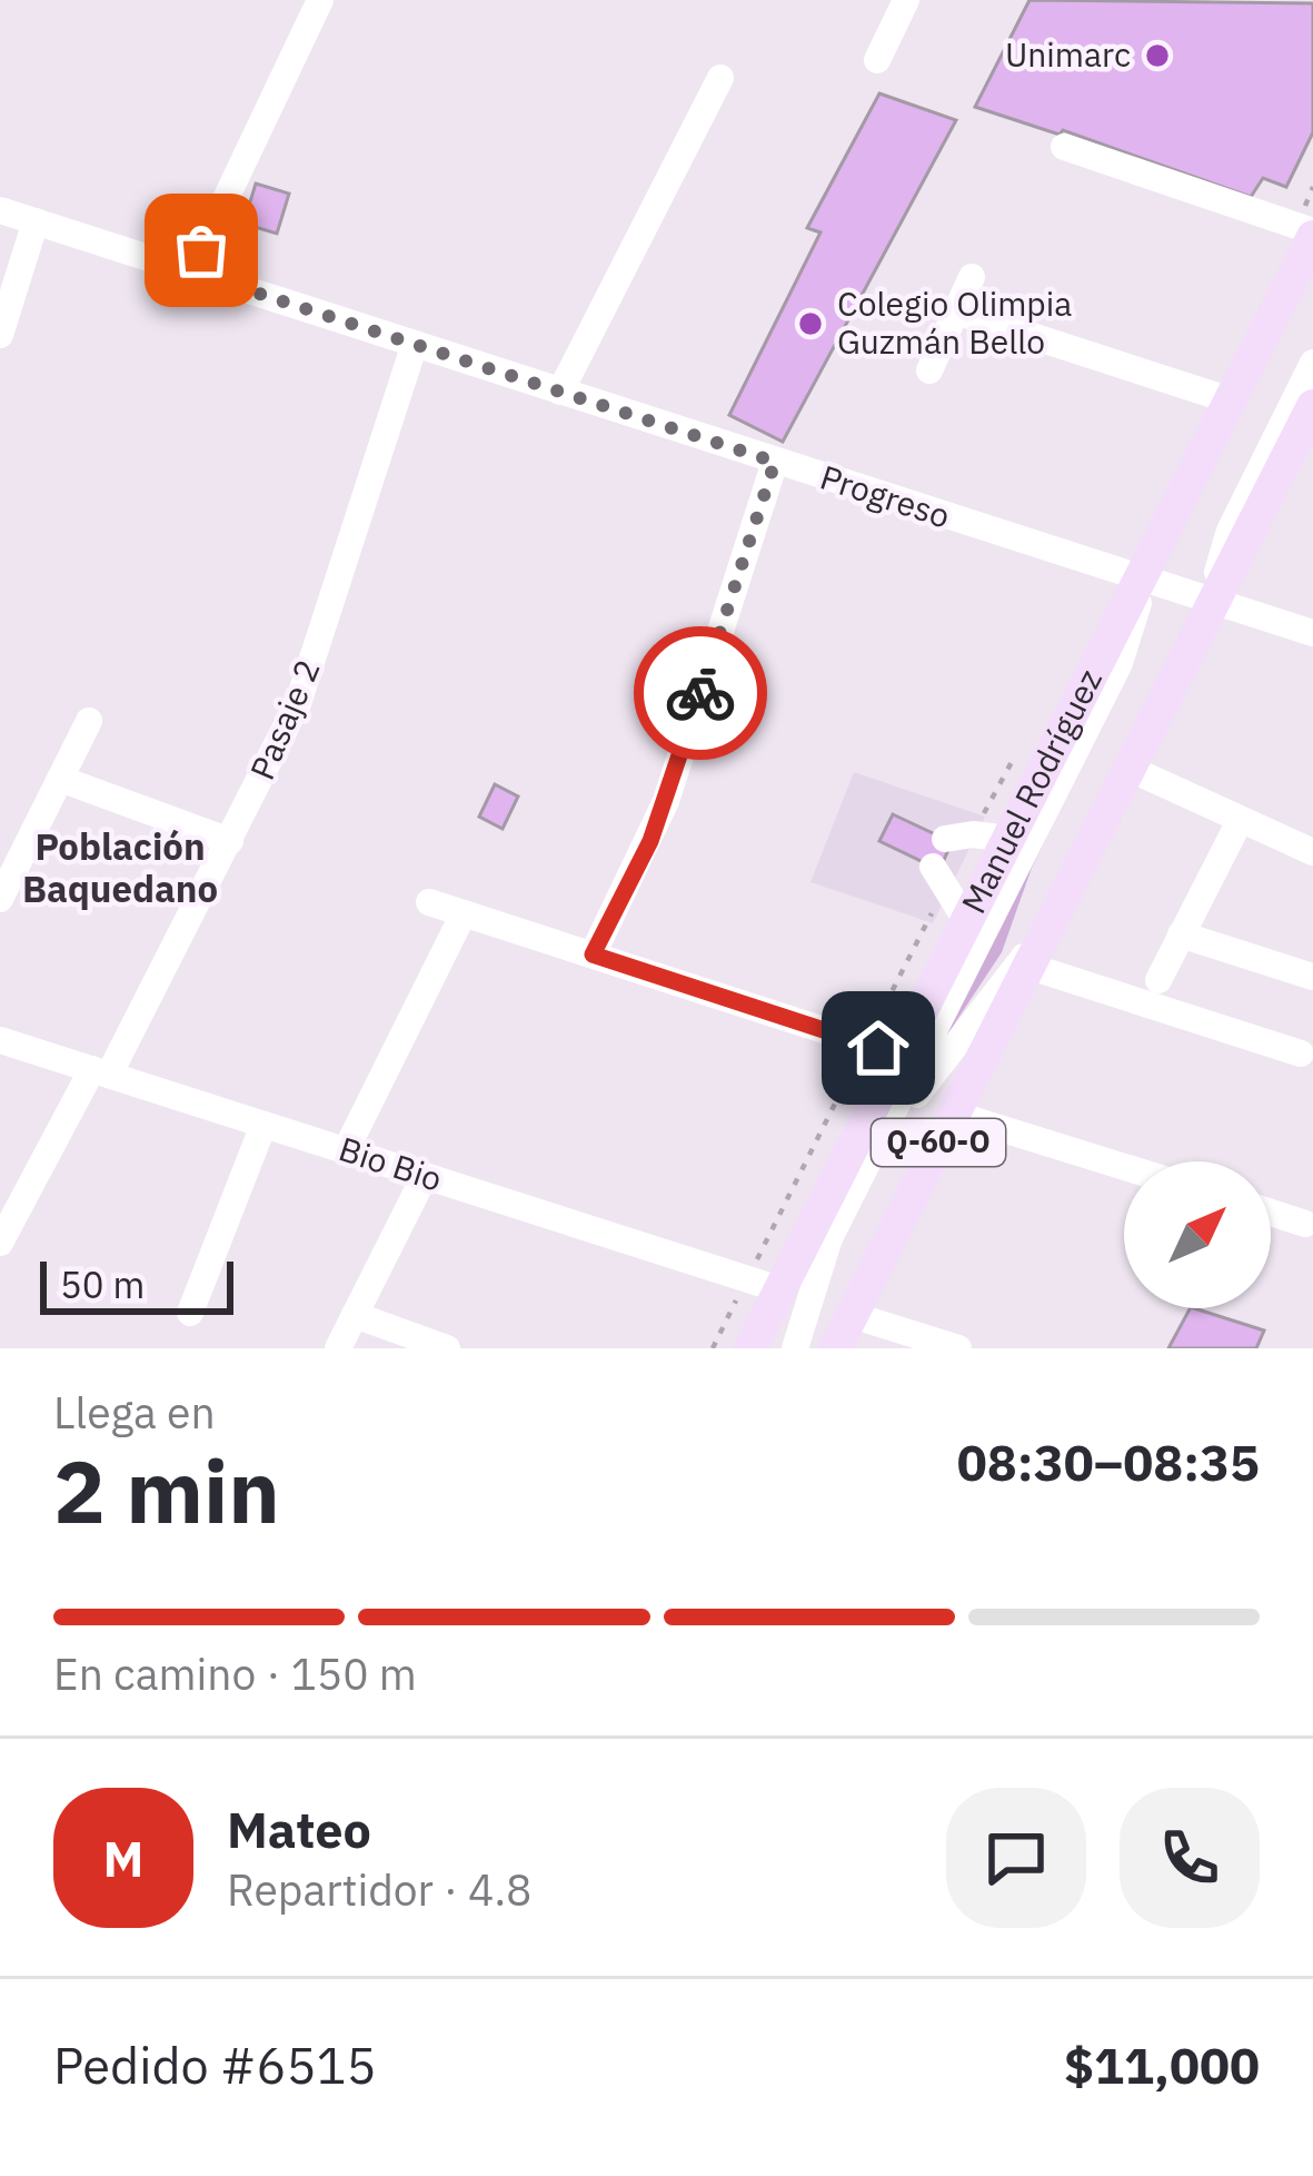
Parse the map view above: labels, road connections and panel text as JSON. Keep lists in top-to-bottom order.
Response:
{
  "streets": {
    "main road": ["Manuel Rodríguez", "Q-60-O"],
    "street": ["Progreso", "Pasaje 2", "Bio Bio"]
  },
  "crossings": [
    ["Progreso", "Pasaje 2"],
    ["Progreso", "Manuel Rodríguez"],
    ["Progreso", "Q-60-O"],
    ["Pasaje 2", "Bio Bio"],
    ["Manuel Rodríguez", "Bio Bio"]
  ],
  "districts": ["Población Baquedano"],
  "places": ["Unimarc", "Colegio Olimpia Guzmán Bello"],
  "scale_bar": "50 m",
  "north": "top right",
  "page": {
    "scale": "50 m",
    "heading": ["2 min", "Llega en", "08:30–08:35"],
    "panel": [
      "Mateo",
      "Repartidor · 4.8",
      "Pedido #6515",
      "$11,000"
    ],
    "bar": "En camino · 150 m",
    "round": "M"
  }
}
